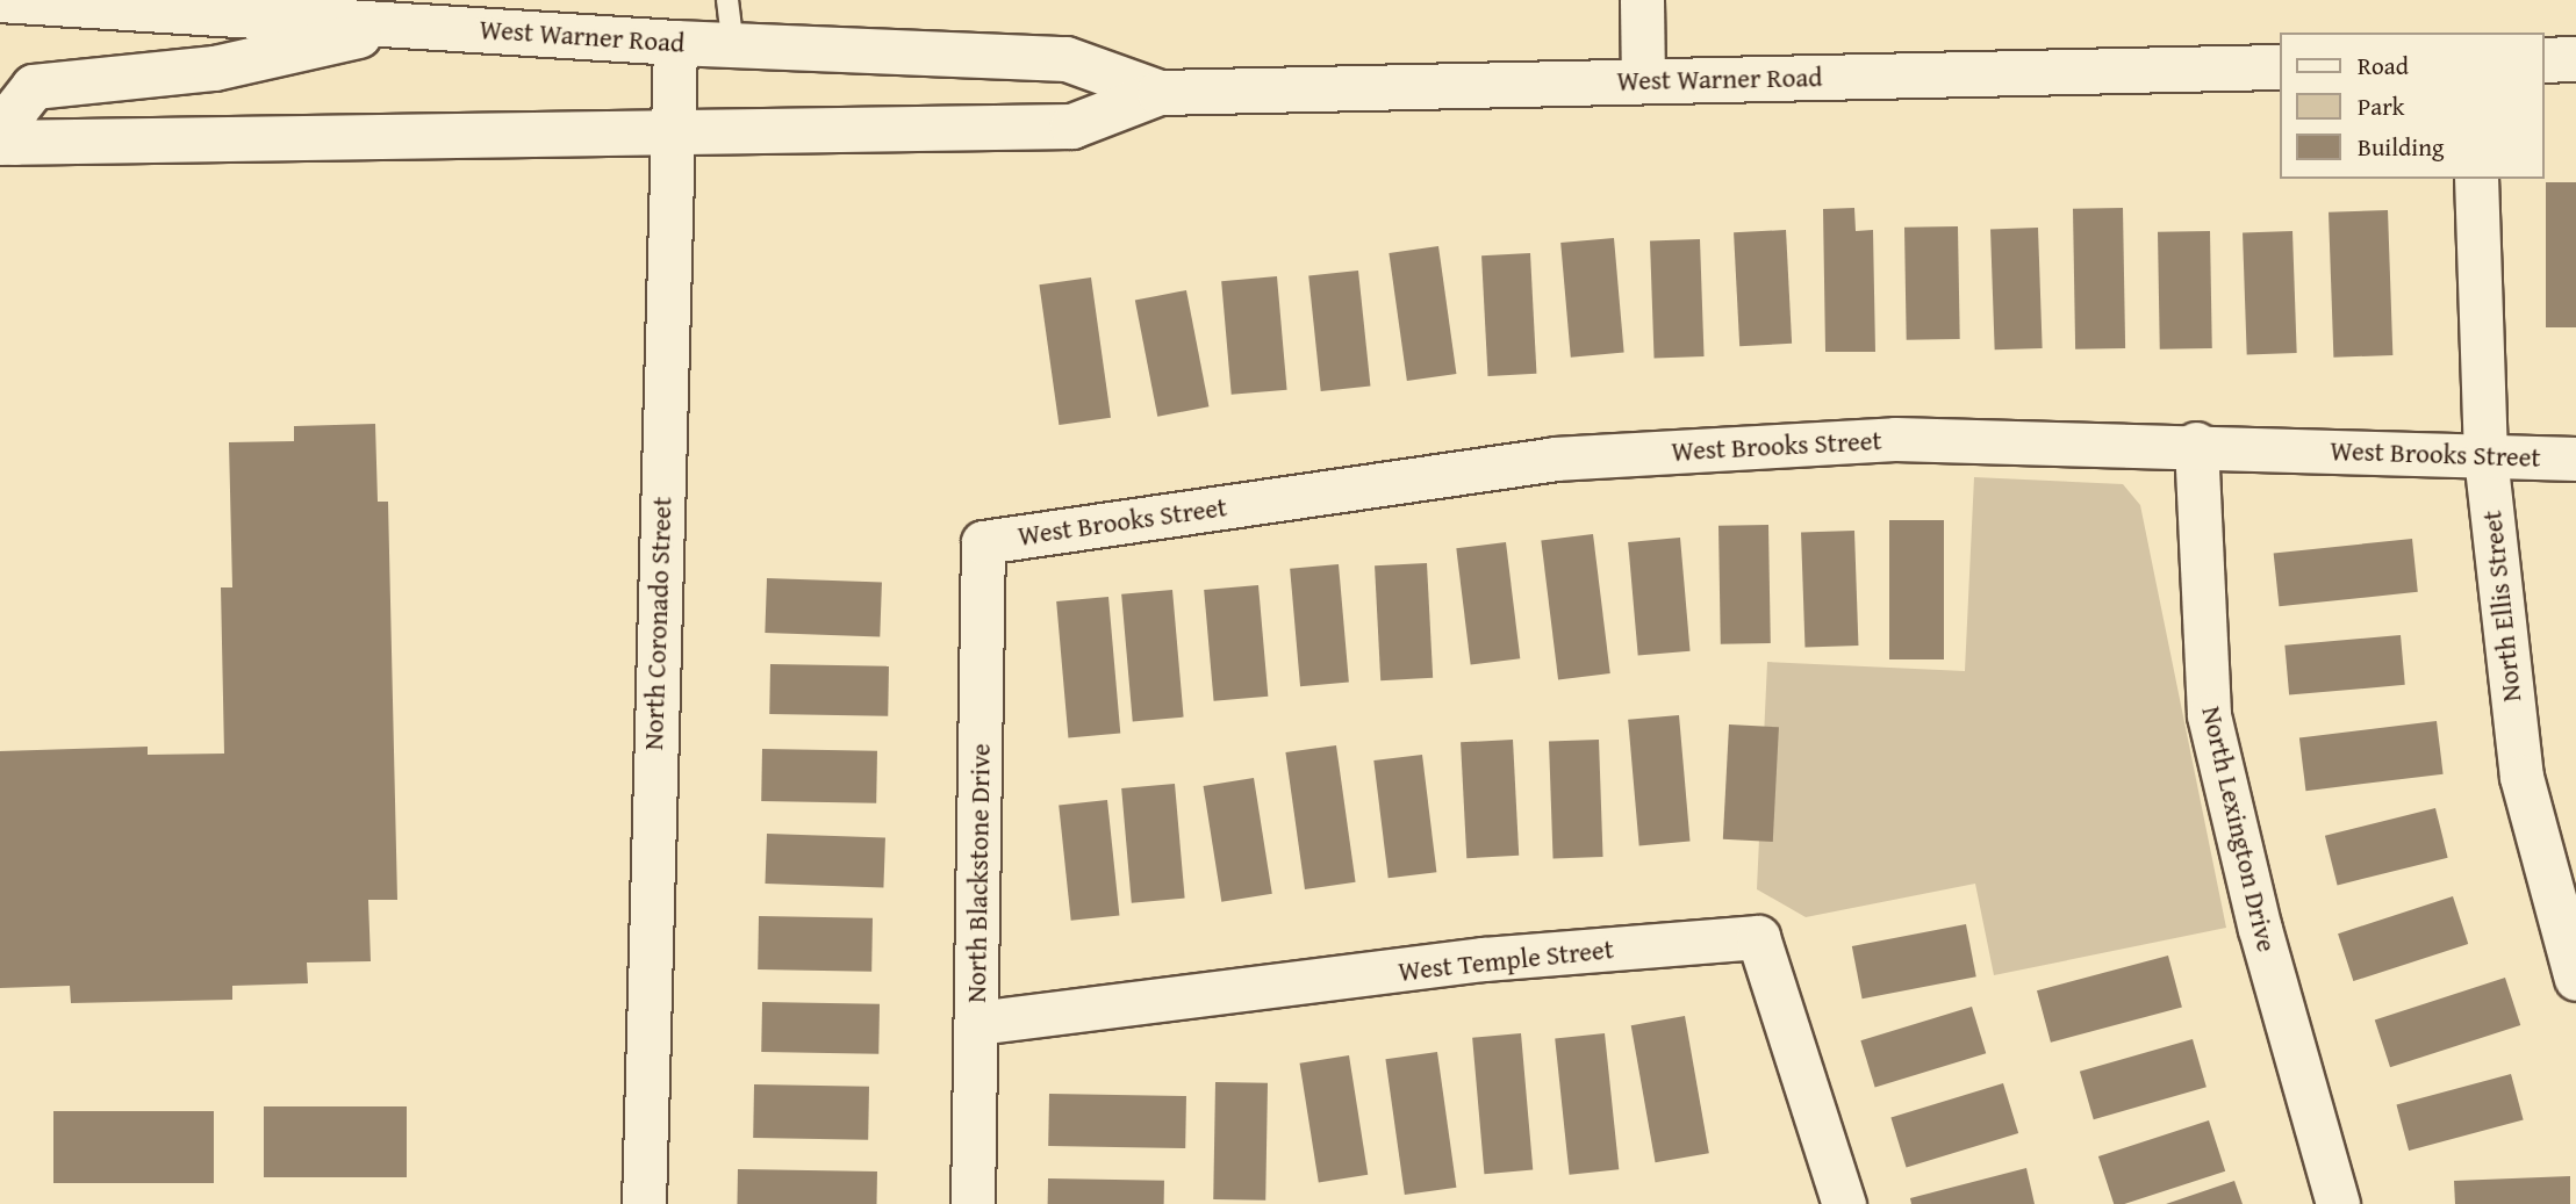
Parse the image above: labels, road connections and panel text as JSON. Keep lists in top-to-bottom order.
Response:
{
  "streets": {
    "main road": ["West Warner Road"],
    "street": [
      "West Brooks Street",
      "North Ellis Street",
      "North Coronado Street",
      "North Lexington Drive",
      "North Blackstone Drive",
      "West Temple Street"
    ]
  },
  "crossings": [
    ["West Warner Road", "North Coronado Street"],
    ["West Brooks Street", "North Ellis Street"],
    ["West Brooks Street", "North Lexington Drive"],
    ["West Brooks Street", "North Blackstone Drive"],
    ["North Blackstone Drive", "West Temple Street"]
  ],
  "legend": ["Road", "Park", "Building"]
}
